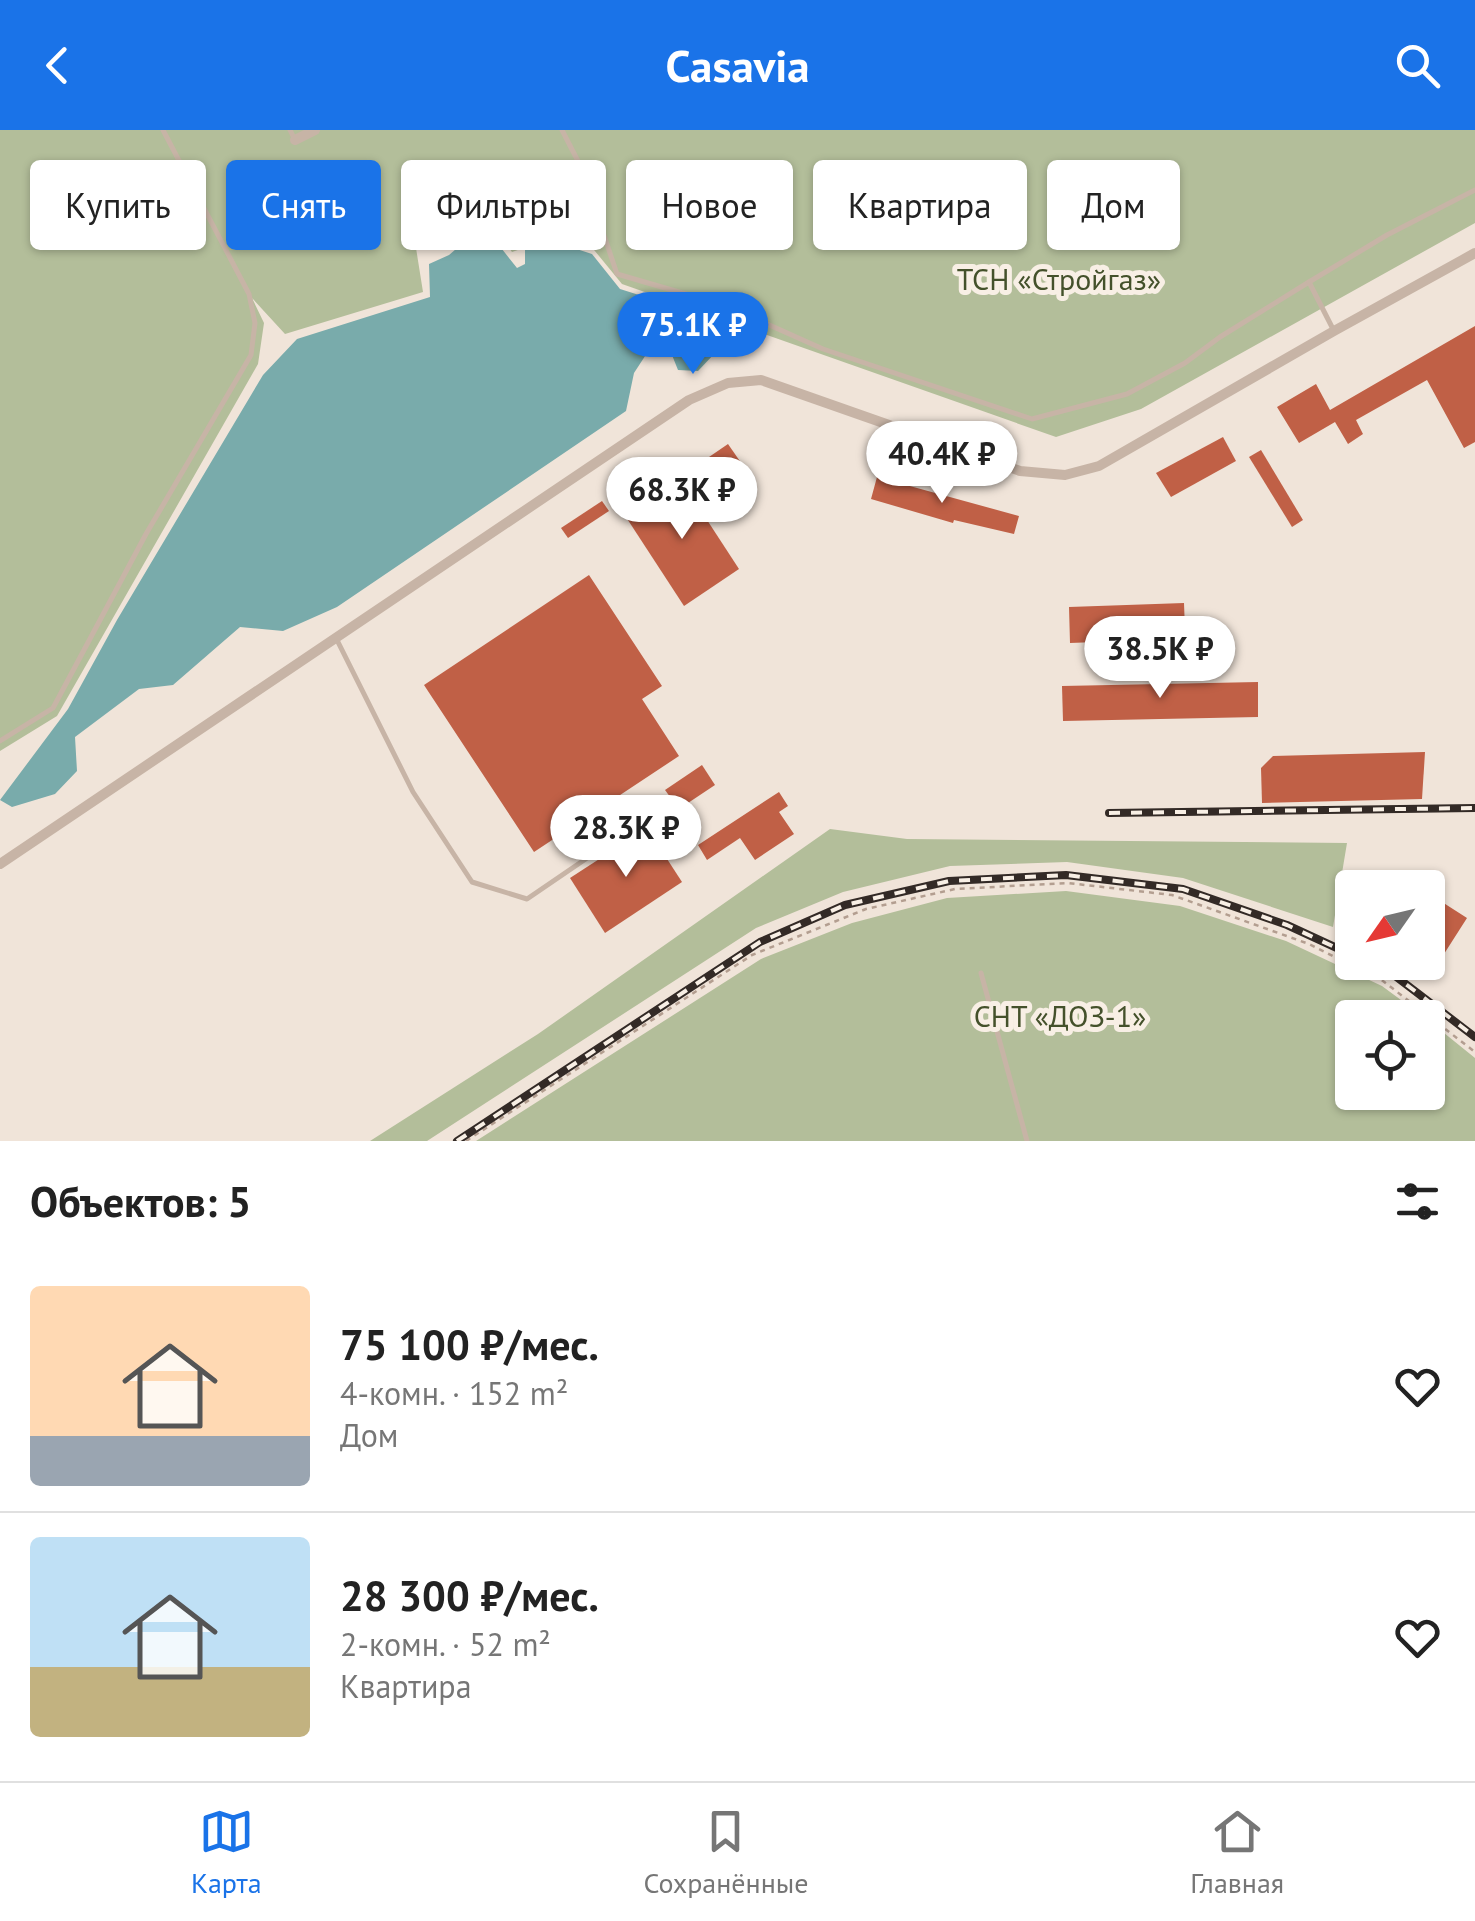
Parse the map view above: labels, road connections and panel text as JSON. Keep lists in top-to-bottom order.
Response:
{
  "parks": ["ТСН «Стройгаз»", "СНТ «ДОЗ-1»"],
  "north": "bottom left",
  "page": {
    "header": "Casavia",
    "chip": [
      "Купить",
      "Снять",
      "Фильтры",
      "Новое",
      "Квартира",
      "Дом"
    ],
    "price": [
      "75.1K ₽",
      "40.4K ₽",
      "68.3K ₽",
      "38.5K ₽",
      "28.3K ₽"
    ],
    "heading": "Объектов: 5",
    "list": [
      {
        "name": "75 100 ₽/мес.",
        "note": "4-комн. · 152 m² · Дом"
      },
      {
        "name": "28 300 ₽/мес.",
        "note": "2-комн. · 52 m² · Квартира"
      }
    ],
    "tabs": ["Карта", "Сохранённые", "Главная"]
  }
}
